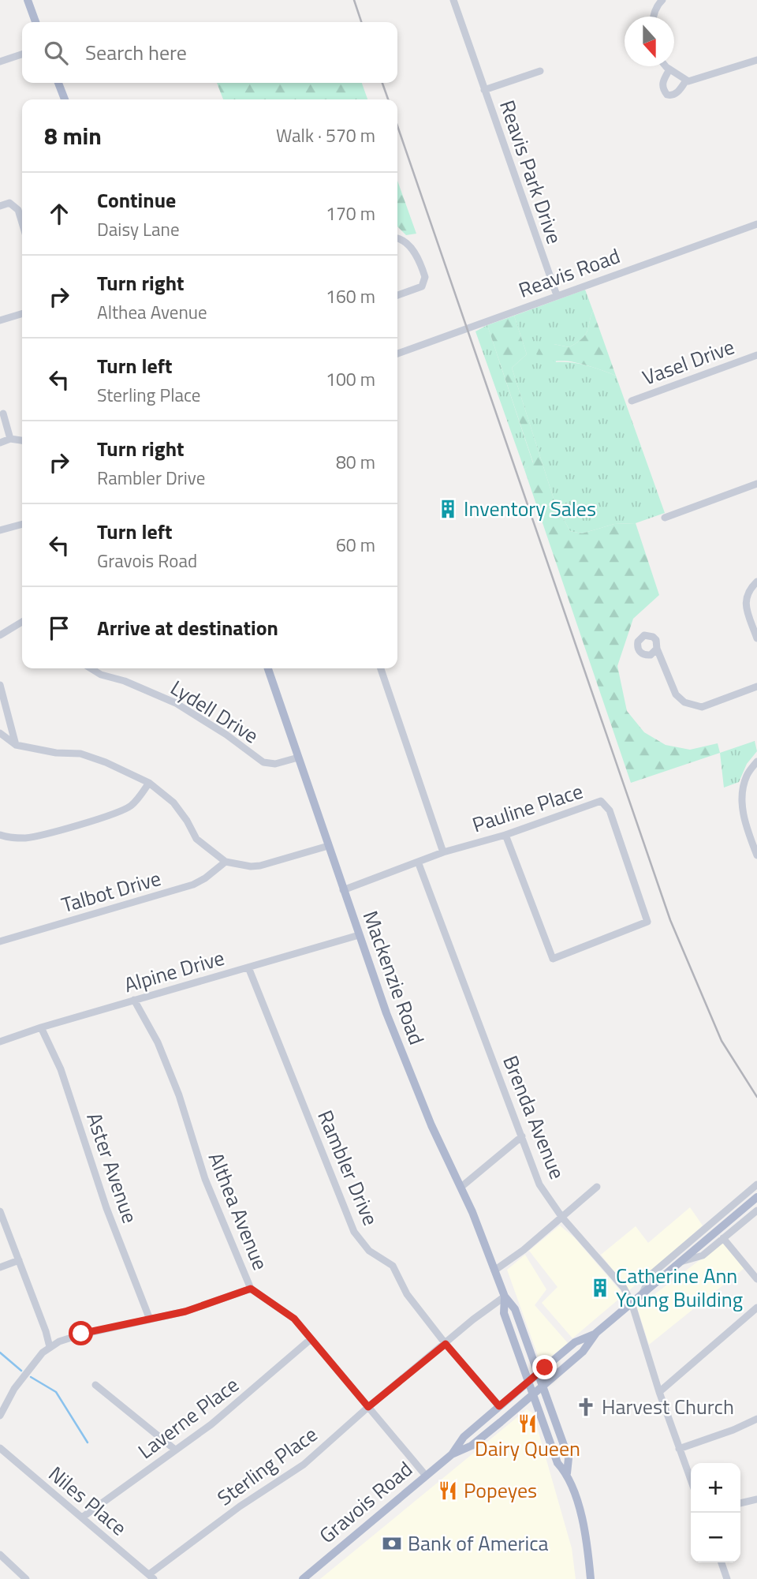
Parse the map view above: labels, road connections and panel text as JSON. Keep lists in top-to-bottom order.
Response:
{
  "streets": {
    "main road": ["Mackenzie Road", "Gravois Road"],
    "street": [
      "Reavis Park Drive",
      "Reavis Road",
      "Vasel Drive",
      "Lydell Drive",
      "Pauline Place",
      "Talbot Drive",
      "Alpine Drive",
      "Brenda Avenue",
      "Aster Avenue",
      "Rambler Drive",
      "Althea Avenue",
      "Laverne Place",
      "Sterling Place",
      "Niles Place"
    ]
  },
  "crossings": [
    ["Reavis Park Drive", "Reavis Road"],
    ["Lydell Drive", "Mackenzie Road"],
    ["Pauline Place", "Mackenzie Road"],
    ["Pauline Place", "Brenda Avenue"],
    ["Alpine Drive", "Mackenzie Road"],
    ["Alpine Drive", "Aster Avenue"],
    ["Alpine Drive", "Rambler Drive"],
    ["Alpine Drive", "Althea Avenue"],
    ["Mackenzie Road", "Sterling Place"],
    ["Mackenzie Road", "Gravois Road"],
    ["Brenda Avenue", "Gravois Road"],
    ["Rambler Drive", "Sterling Place"],
    ["Rambler Drive", "Gravois Road"],
    ["Althea Avenue", "Laverne Place"],
    ["Althea Avenue", "Sterling Place"],
    ["Althea Avenue", "Gravois Road"],
    ["Laverne Place", "Niles Place"],
    ["Sterling Place", "Niles Place"]
  ],
  "places": {
    "building": ["Inventory Sales", "Catherine Ann Young Building"],
    "church": ["Harvest Church"],
    "restaurant": ["Dairy Queen", "Popeyes"],
    "bank": ["Bank of America"]
  },
  "north": "bottom",
  "page": {
    "search": "Search here",
    "heading": ["8 min", "Walk · 570 m"],
    "list": [
      ["Continue", "Daisy Lane", "170 m"],
      ["Turn right", "Althea Avenue", "160 m"],
      ["Turn left", "Sterling Place", "100 m"],
      ["Turn right", "Rambler Drive", "80 m"],
      ["Turn left", "Gravois Road", "60 m"],
      "Arrive at destination"
    ],
    "map_buttons": ["+", "−"]
  }
}
